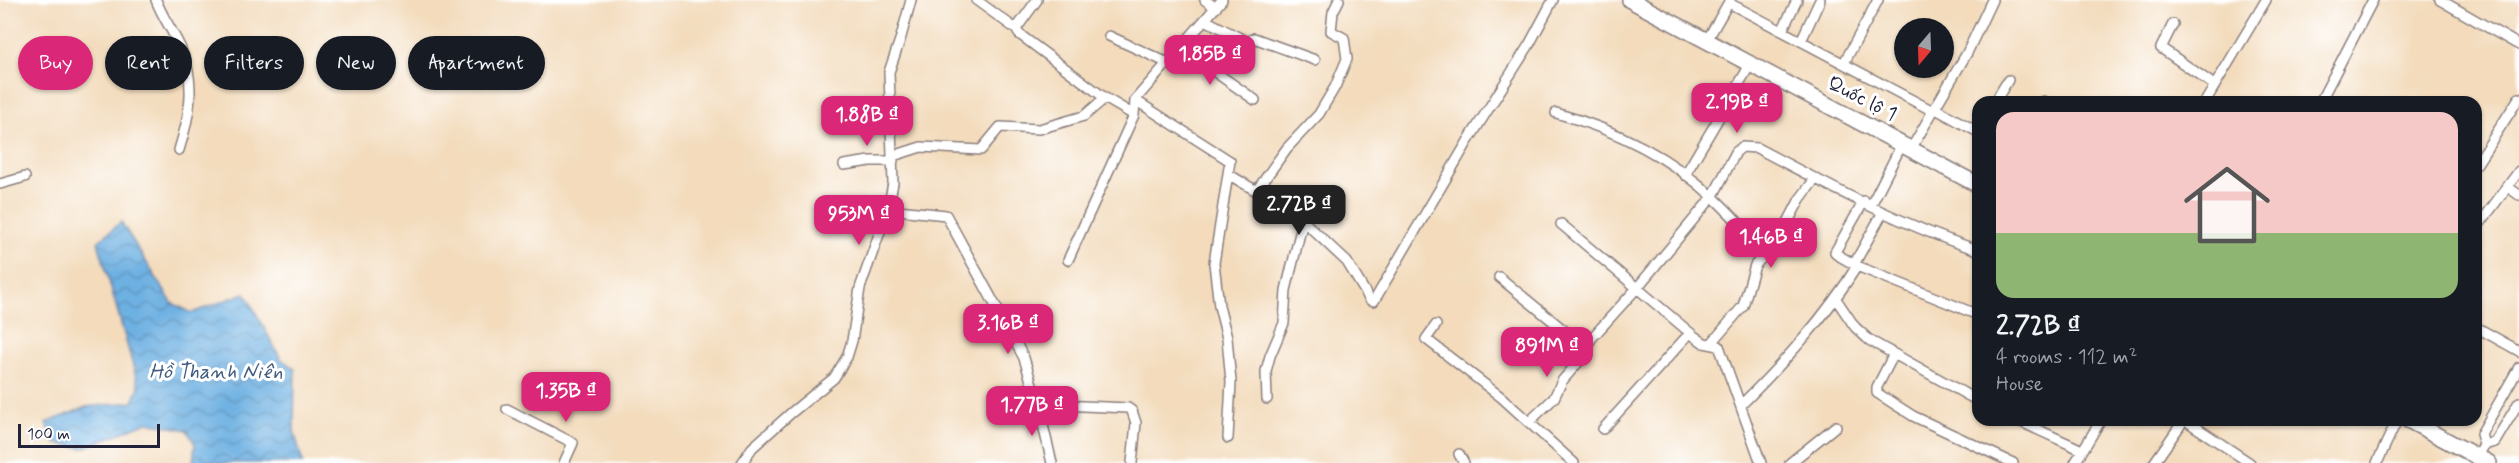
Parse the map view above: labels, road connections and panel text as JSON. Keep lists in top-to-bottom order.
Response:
{
  "streets": {
    "highway": ["Quốc lộ 1"]
  },
  "water": ["Hồ Thanh Niên"],
  "scale_bar": "100 m",
  "north": "bottom",
  "page": {
    "price": [
      "1.85B ₫",
      "2.19B ₫",
      "1.88B ₫",
      "2.72B ₫",
      "953M ₫",
      "1.46B ₫",
      "3.16B ₫",
      "891M ₫",
      "1.35B ₫",
      "1.77B ₫"
    ],
    "chip": [
      "Buy",
      "Rent",
      "Filters",
      "New",
      "Apartment"
    ],
    "list": [
      {
        "name": "2.72B ₫",
        "note": "4 rooms · 112 m² · House"
      }
    ],
    "scale": "100 m"
  }
}
